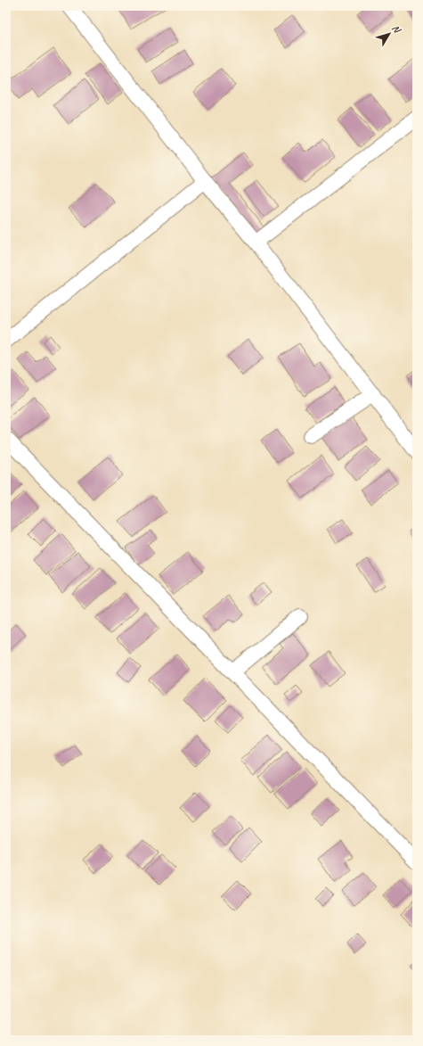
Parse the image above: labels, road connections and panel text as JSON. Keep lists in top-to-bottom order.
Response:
{
  "north": "top right"
}
